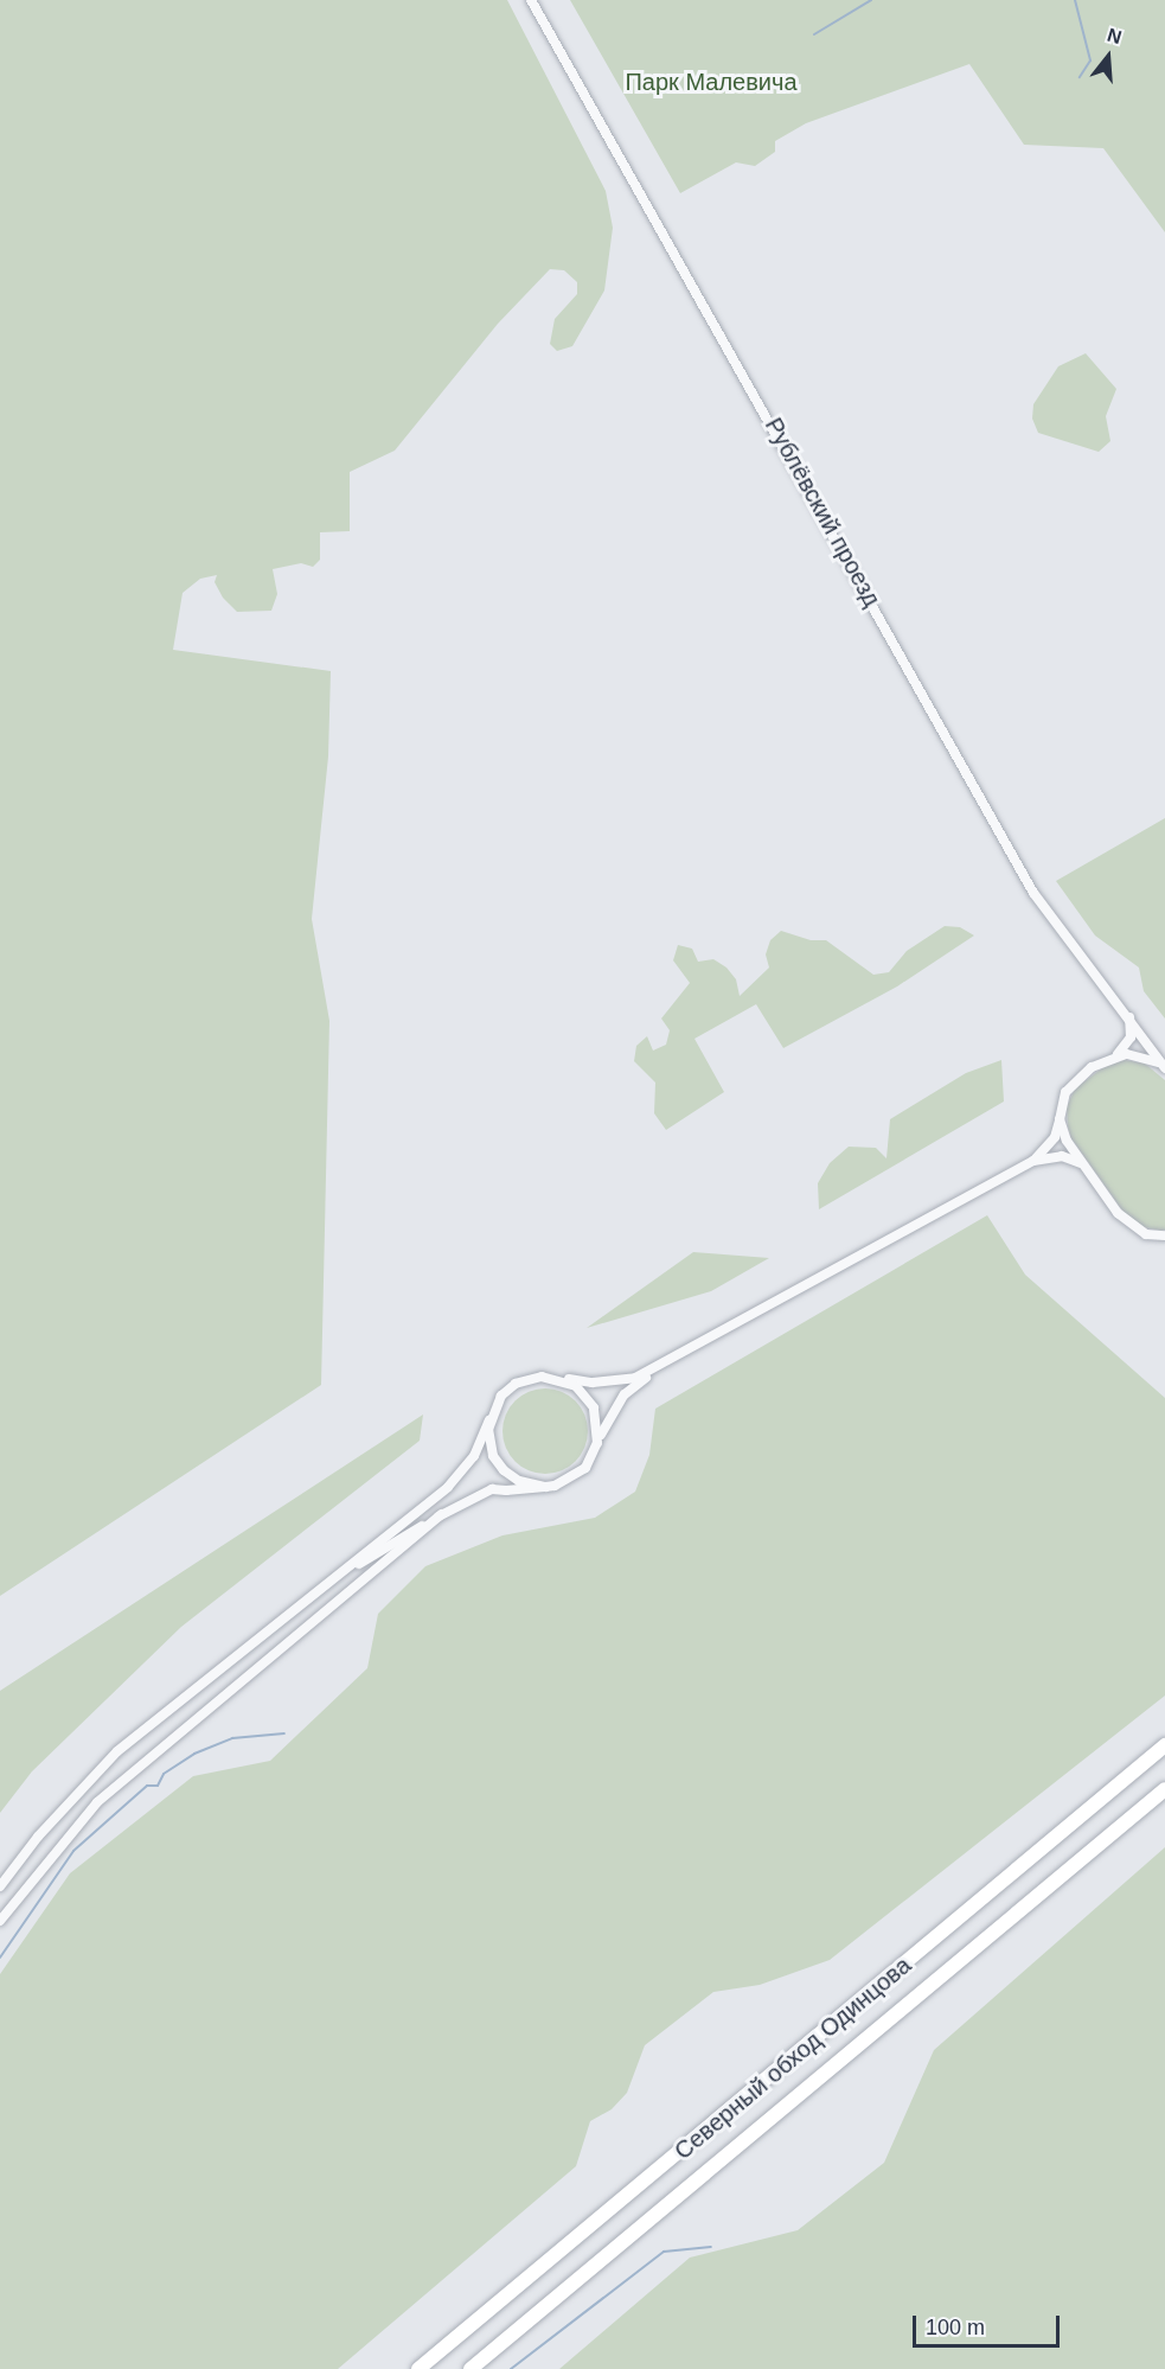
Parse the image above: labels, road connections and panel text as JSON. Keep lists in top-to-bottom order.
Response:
{
  "streets": {
    "highway": ["Северный обход Одинцова"],
    "street": ["Рублёвский проезд"]
  },
  "parks": ["Парк Малевича"],
  "scale_bar": "100 m",
  "north": "top"
}
